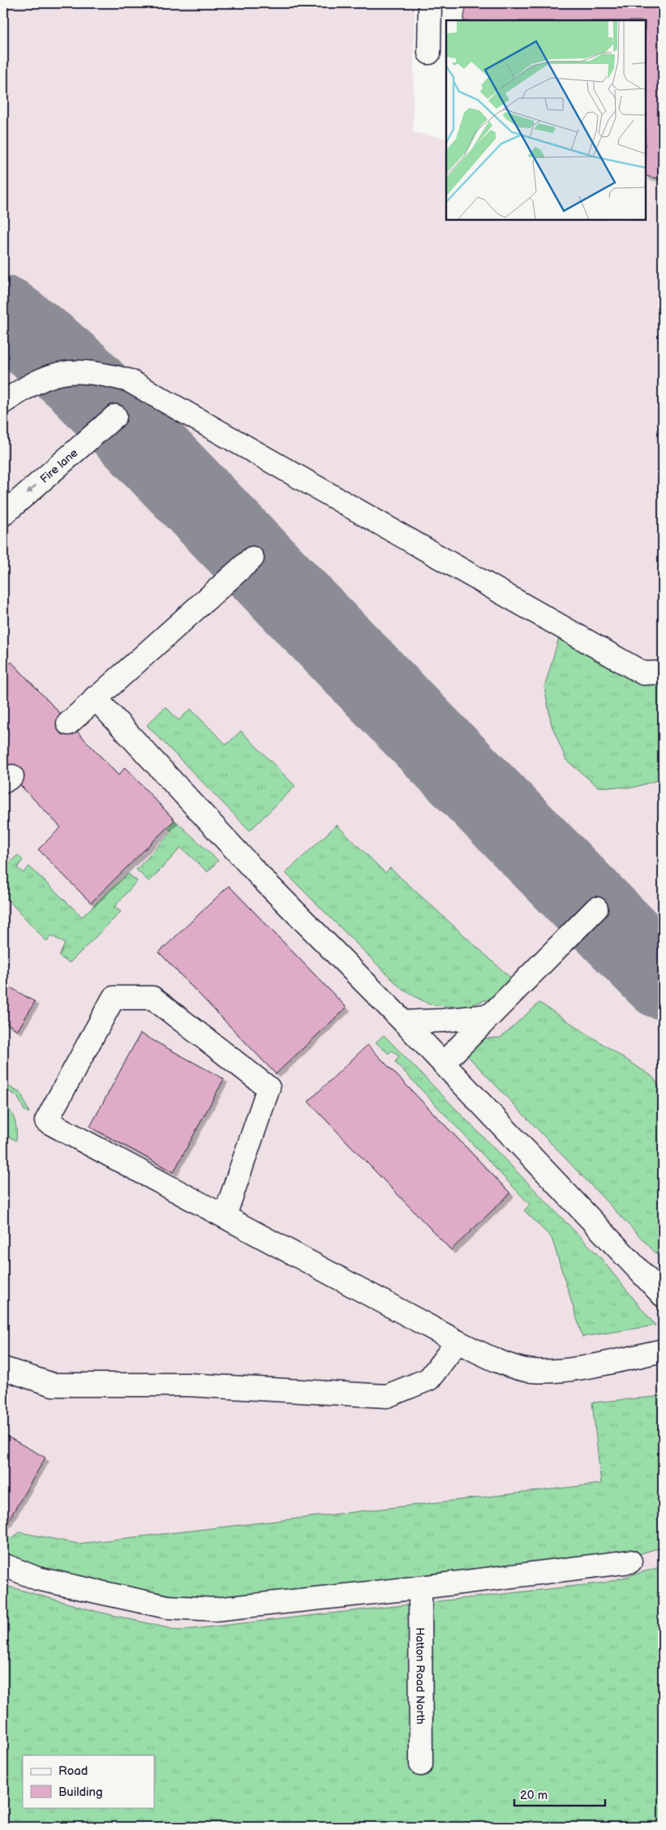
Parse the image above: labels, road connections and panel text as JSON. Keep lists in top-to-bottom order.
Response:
{
  "streets": {
    "lane": ["Fire lane", "Hatton Road North"]
  },
  "legend": ["Road", "Building"],
  "scale_bar": "20 m"
}
